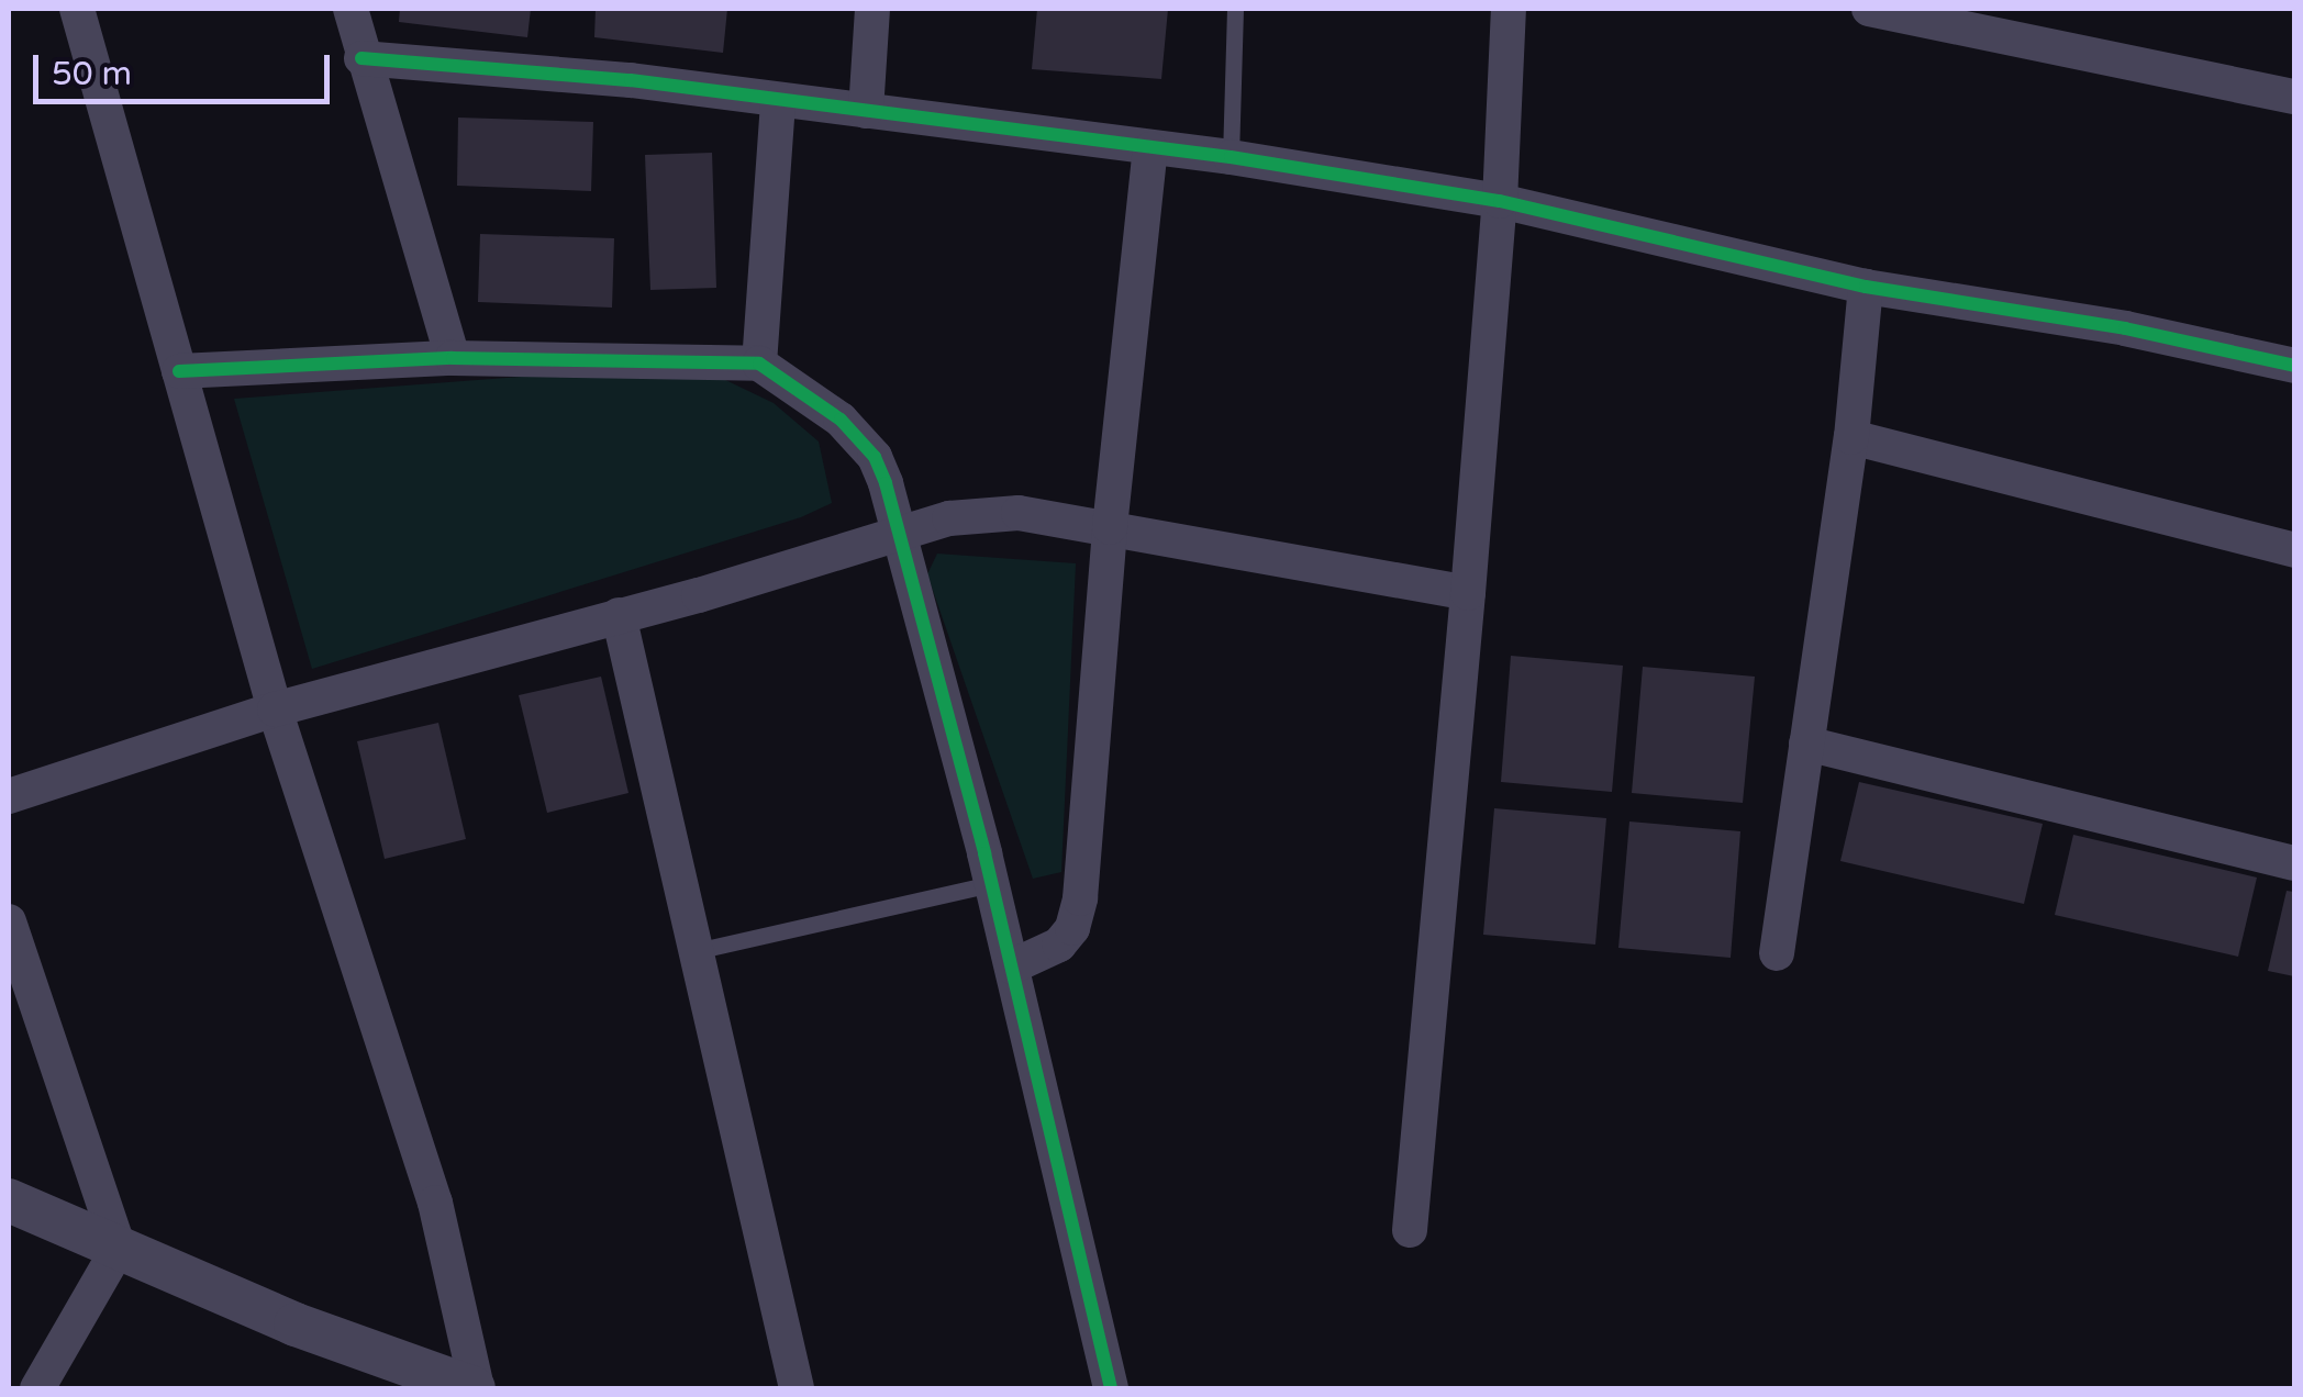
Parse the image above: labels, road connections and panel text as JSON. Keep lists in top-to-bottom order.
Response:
{
  "scale_bar": "50 m"
}
